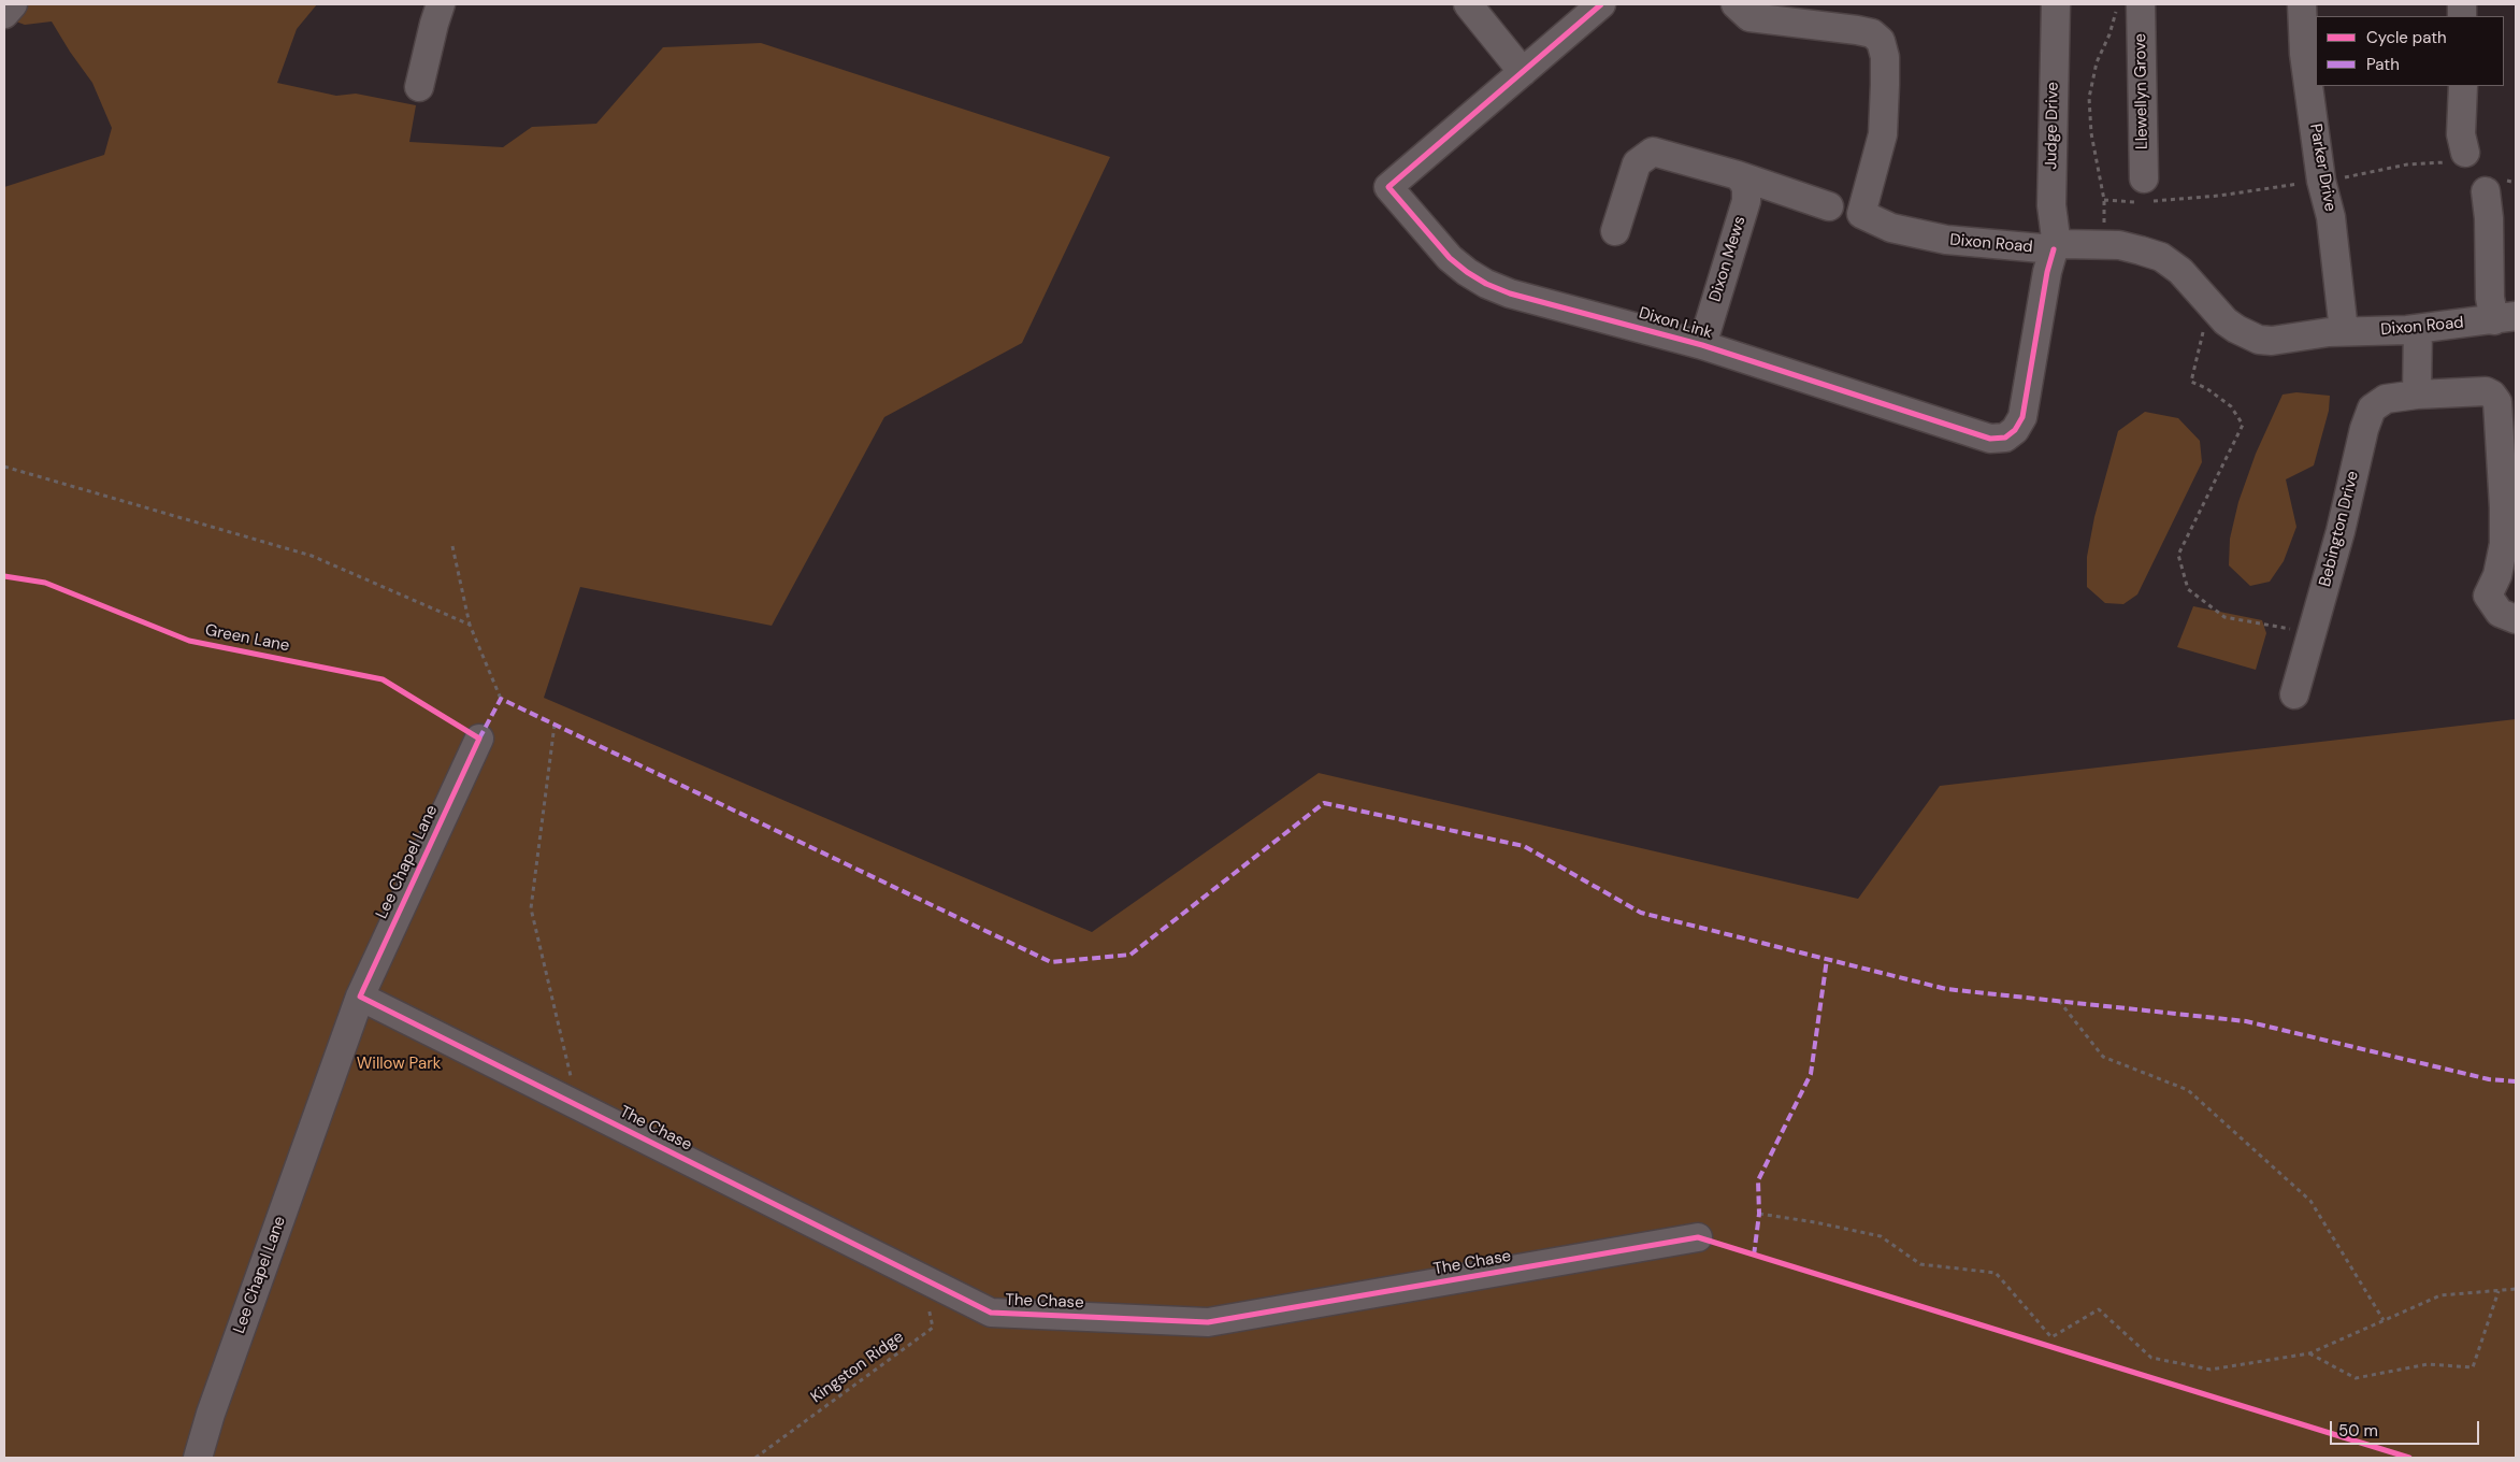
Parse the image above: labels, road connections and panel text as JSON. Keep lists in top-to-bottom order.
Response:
{
  "streets": {
    "street": [
      "Llewellyn Grove",
      "Judge Drive",
      "Parker Drive",
      "Dixon Road",
      "Dixon Mews",
      "Dixon Link",
      "Bebington Drive",
      "Lee Chapel Lane",
      "The Chase"
    ],
    "path": ["Kingston Ridge"],
    "cycle path": ["Green Lane"]
  },
  "crossings": [
    ["Judge Drive", "Dixon Road"],
    ["Judge Drive", "Dixon Link"],
    ["Parker Drive", "Dixon Road"],
    ["Dixon Road", "Dixon Link"],
    ["Dixon Mews", "Dixon Link"],
    ["Lee Chapel Lane", "The Chase"],
    ["The Chase", "Kingston Ridge"]
  ],
  "parks": ["Willow Park"],
  "legend": ["Cycle path", "Path"],
  "scale_bar": "50 m"
}
